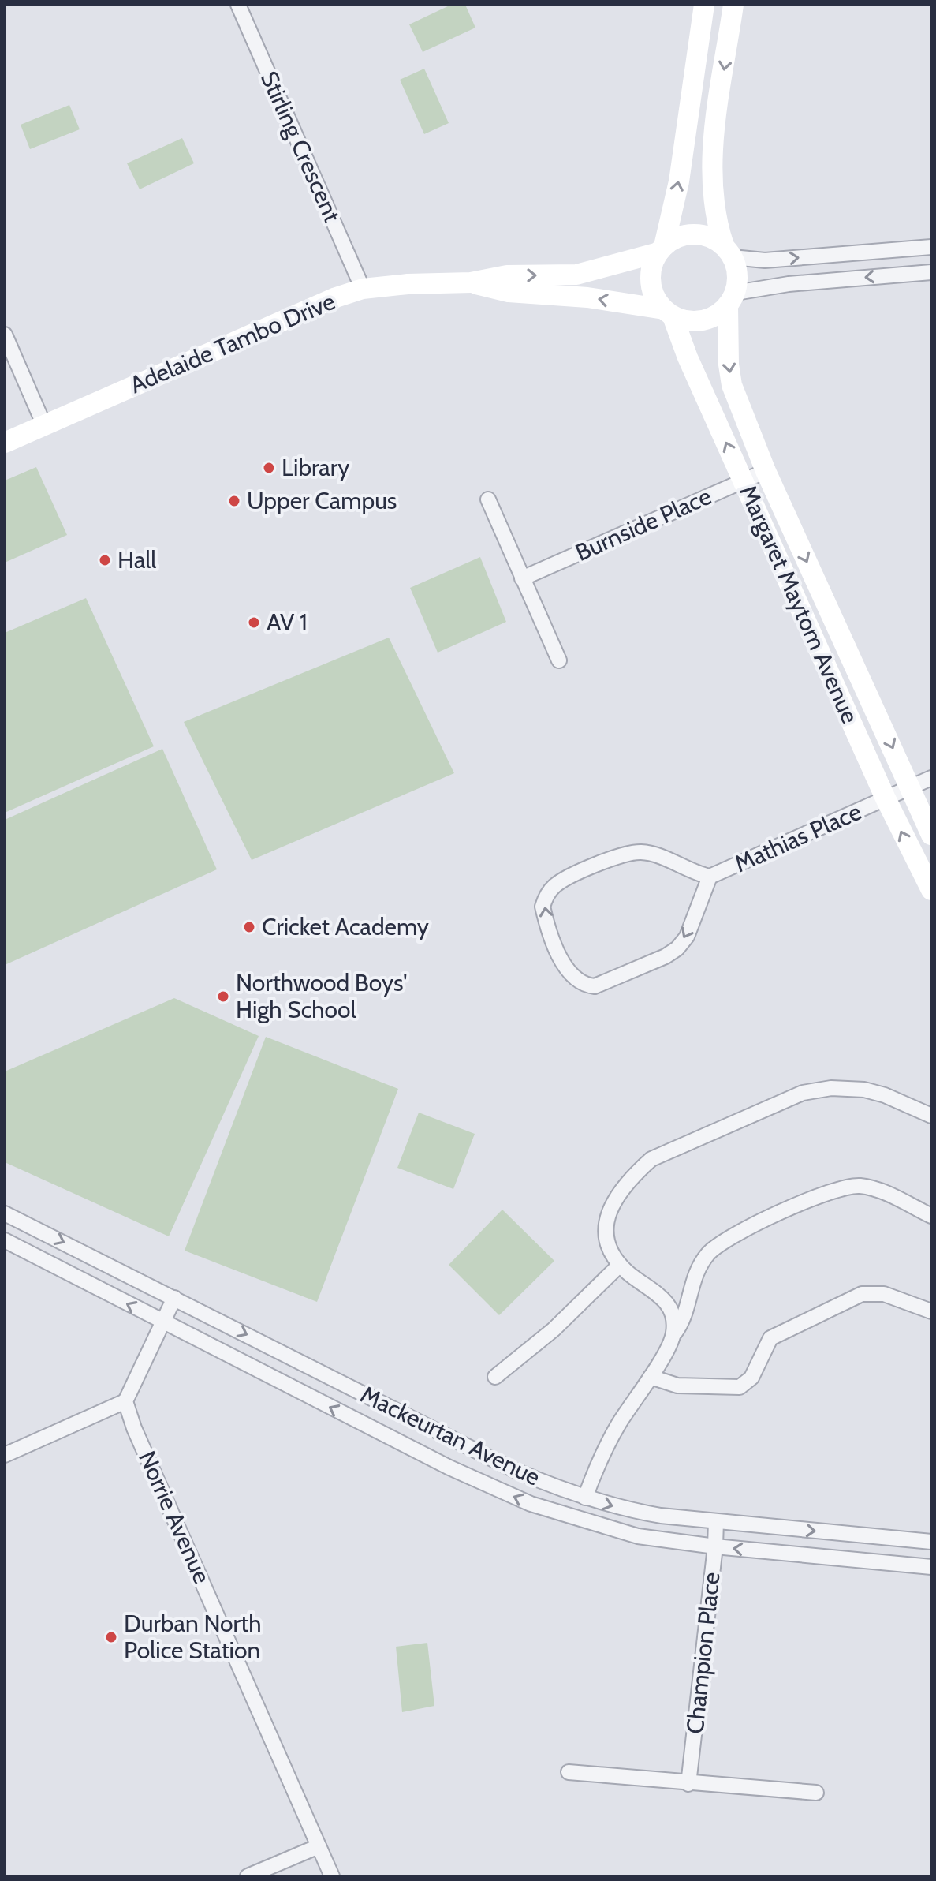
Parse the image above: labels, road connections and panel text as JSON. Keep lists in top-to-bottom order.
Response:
{
  "streets": {
    "street": [
      "Stirling Crescent",
      "Adelaide Tambo Drive",
      "Burnside Place",
      "Margaret Maytom Avenue",
      "Mathias Place",
      "Mackeurtan Avenue",
      "Norrie Avenue",
      "Champion Place"
    ]
  },
  "crossings": [
    ["Stirling Crescent", "Adelaide Tambo Drive"],
    ["Adelaide Tambo Drive", "Margaret Maytom Avenue"],
    ["Burnside Place", "Margaret Maytom Avenue"],
    ["Margaret Maytom Avenue", "Mathias Place"],
    ["Mackeurtan Avenue", "Champion Place"]
  ],
  "places": [
    "Library",
    "Upper Campus",
    "Hall",
    "AV 1",
    "Cricket Academy",
    "Northwood Boys' High School",
    "Durban North Police Station"
  ]
}
